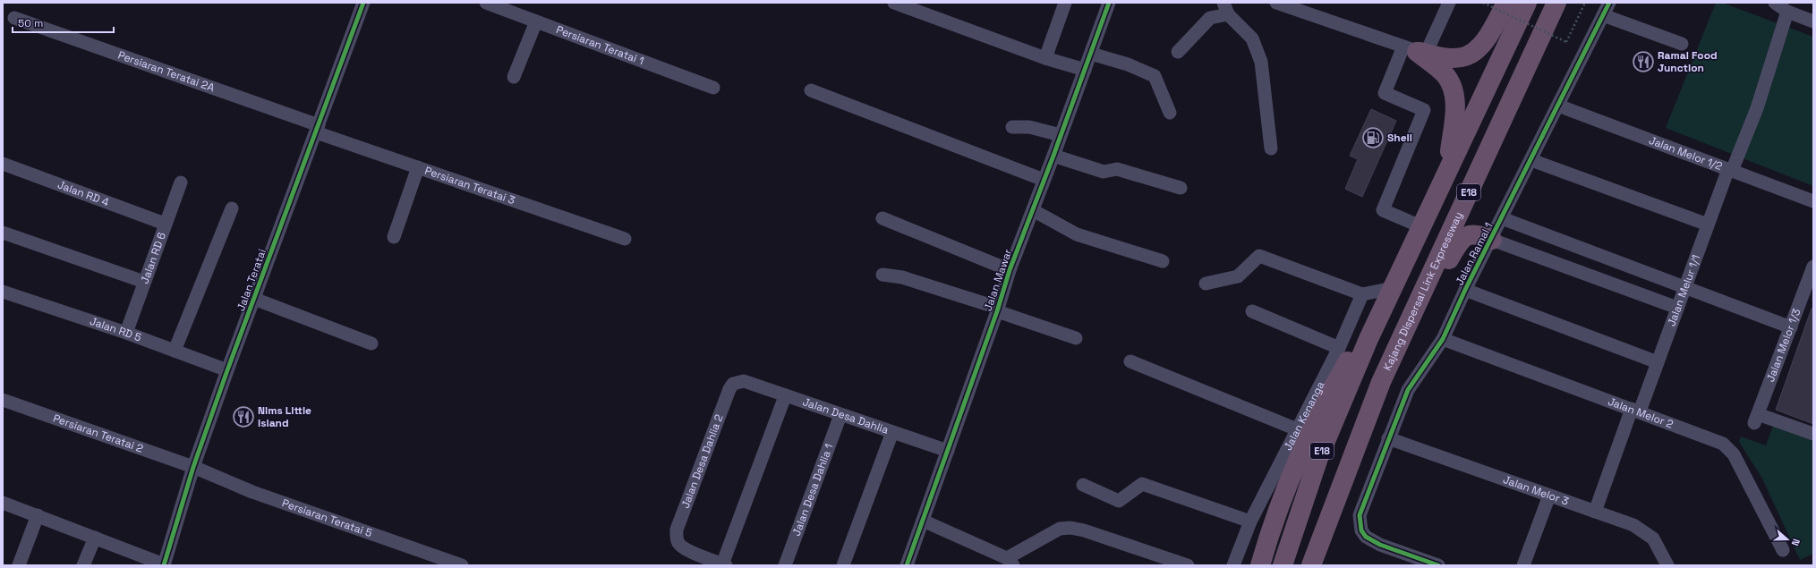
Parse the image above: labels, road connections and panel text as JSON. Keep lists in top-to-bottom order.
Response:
{
  "streets": {
    "highway": ["E18", "Kajang Dispersal Link Expressway"],
    "street": [
      "Persiaran Teratai 1",
      "Persiaran Teratai 2A",
      "Jalan Melor 1/2",
      "Persiaran Teratai 3",
      "Jalan RD 4",
      "Jalan Ramal 1",
      "Jalan RD 6",
      "Jalan Teratai",
      "Jalan Mawar",
      "Jalan Melur 1/1",
      "Jalan RD 5",
      "Jalan Melor 1/3",
      "Jalan Melor 2",
      "Jalan Kenanga",
      "Jalan Desa Dahlia",
      "Persiaran Teratai 2",
      "Jalan Desa Dahlia 2",
      "Jalan Desa Dahlia 1",
      "Jalan Melor 3",
      "Persiaran Teratai 5"
    ]
  },
  "crossings": [
    ["Persiaran Teratai 2A", "Persiaran Teratai 3"],
    ["Persiaran Teratai 2A", "Jalan Teratai"],
    ["Jalan Melor 1/2", "Jalan Ramal 1"],
    ["Jalan Melor 1/2", "Jalan Melur 1/1"],
    ["Persiaran Teratai 3", "Jalan Teratai"],
    ["Jalan RD 4", "Jalan RD 6"],
    ["Jalan Ramal 1", "Jalan Melor 2"],
    ["Jalan Ramal 1", "Jalan Melor 3"],
    ["Jalan RD 6", "Jalan RD 5"],
    ["Jalan Teratai", "Jalan RD 5"],
    ["Jalan Teratai", "Persiaran Teratai 2"],
    ["Jalan Teratai", "Persiaran Teratai 5"],
    ["Jalan Mawar", "Jalan Desa Dahlia"],
    ["Jalan Melur 1/1", "Jalan Melor 2"],
    ["Jalan Melur 1/1", "Jalan Melor 3"],
    ["Jalan Desa Dahlia", "Jalan Desa Dahlia 2"],
    ["Jalan Desa Dahlia", "Jalan Desa Dahlia 1"],
    ["Persiaran Teratai 2", "Persiaran Teratai 5"]
  ],
  "places": {
    "restaurant": ["Ramal Food Junction", "Nims Little Island"],
    "fuel station": ["Shell"]
  },
  "scale_bar": "50 m",
  "north": "right"
}
